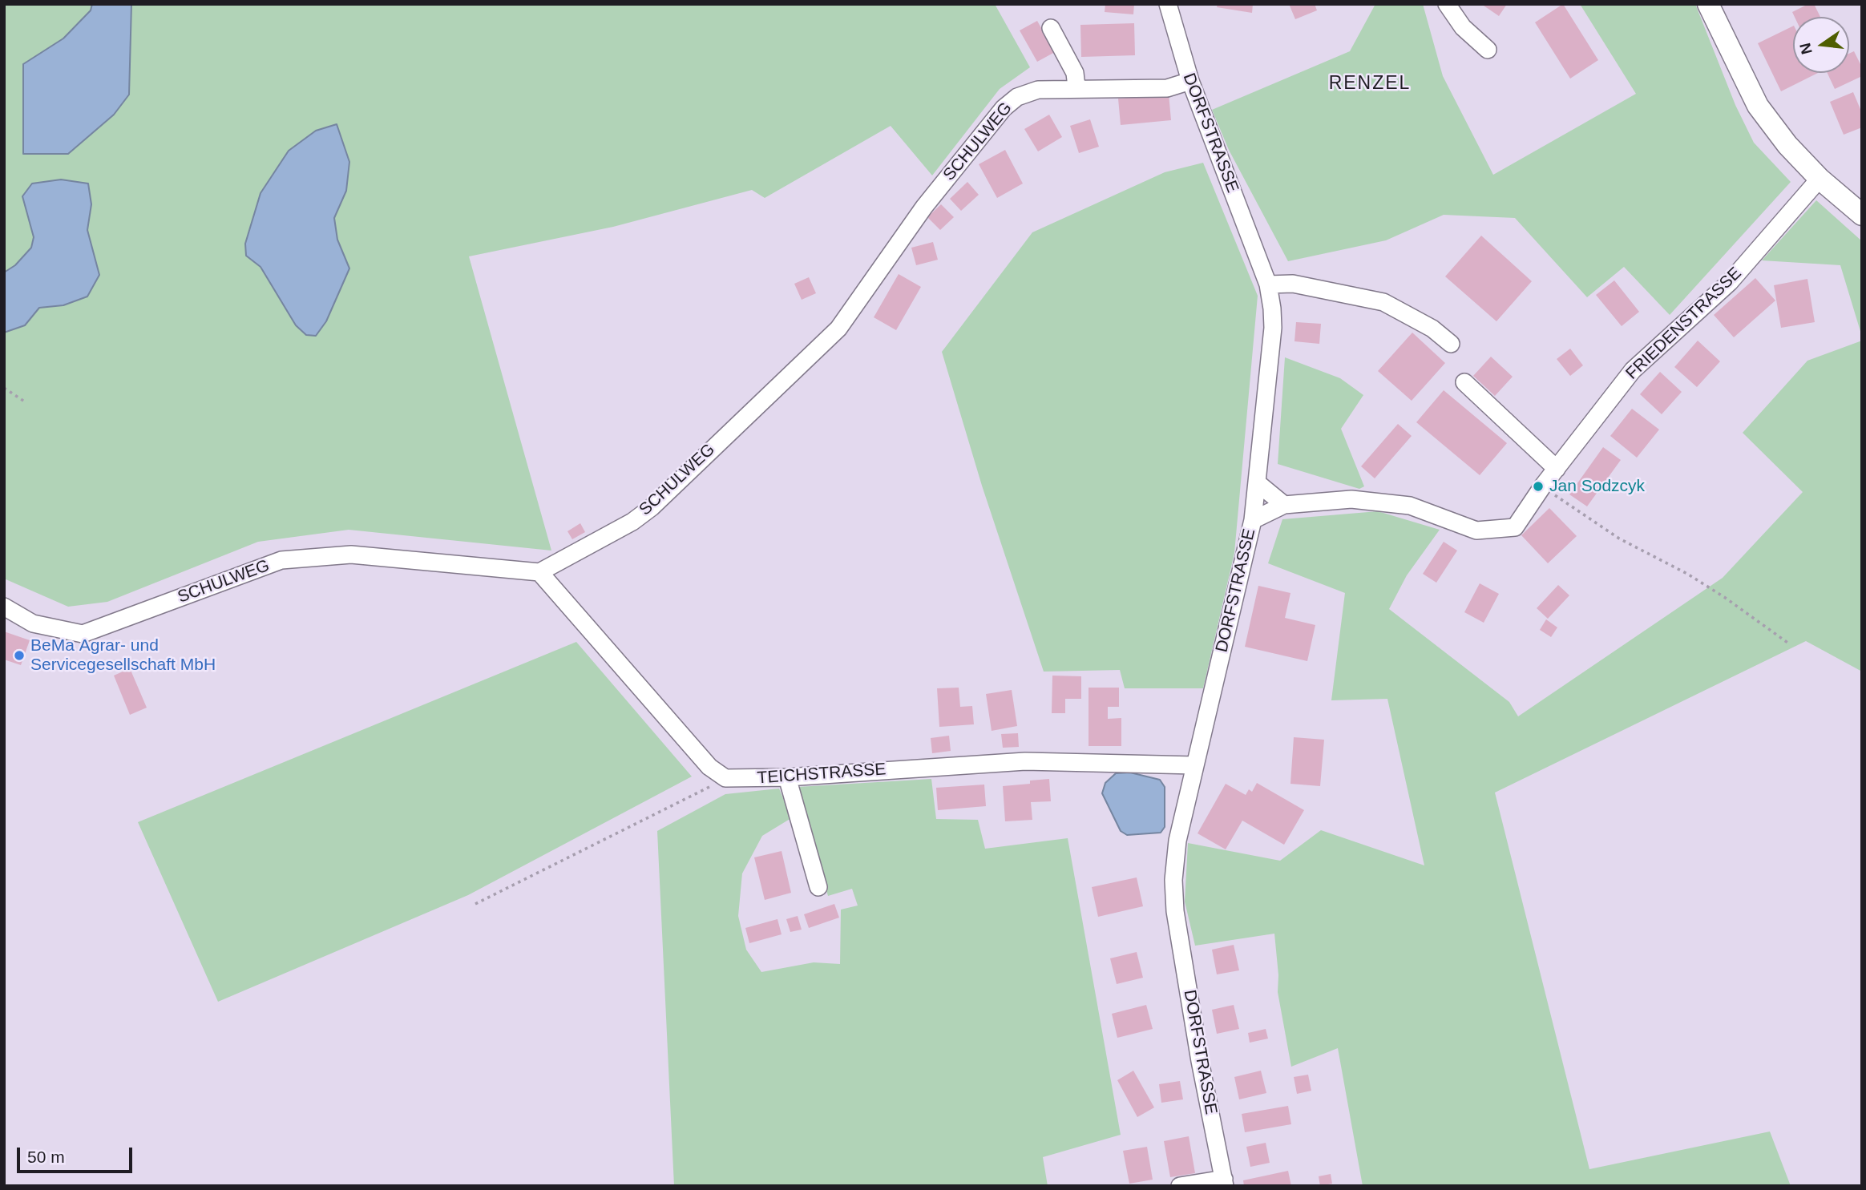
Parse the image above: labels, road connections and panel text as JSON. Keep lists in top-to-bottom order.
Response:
{
  "streets": {
    "street": [
      "DORFSTRASSE",
      "SCHULWEG",
      "FRIEDENSTRASSE",
      "TEICHSTRASSE"
    ]
  },
  "crossings": [
    ["DORFSTRASSE", "SCHULWEG"],
    ["DORFSTRASSE", "FRIEDENSTRASSE"],
    ["DORFSTRASSE", "TEICHSTRASSE"]
  ],
  "districts": ["RENZEL"],
  "places": ["Jan Sodzcyk", "BeMa Agrar- und Servicegesellschaft MbH"],
  "scale_bar": "50 m",
  "north": "left"
}
